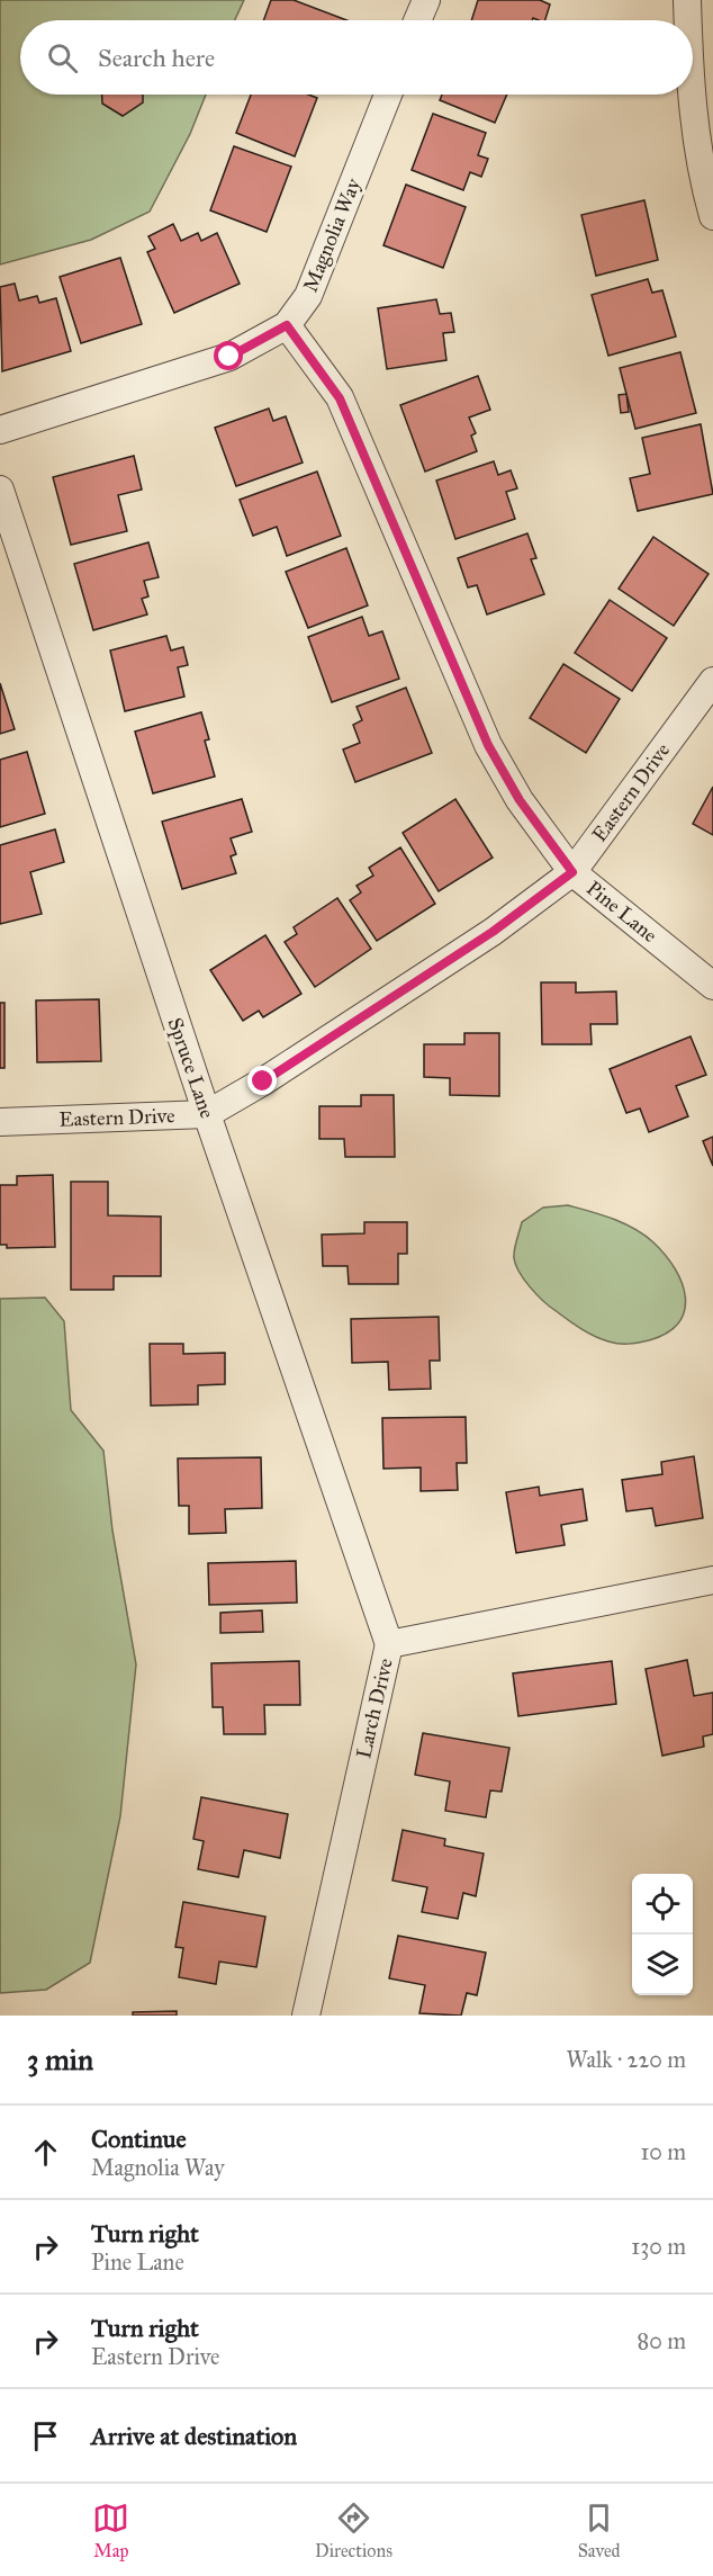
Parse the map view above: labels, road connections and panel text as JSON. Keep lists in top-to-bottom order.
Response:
{
  "streets": {
    "street": [
      "Magnolia Way",
      "Eastern Drive",
      "Pine Lane",
      "Spruce Lane",
      "Larch Drive"
    ]
  },
  "crossings": [
    ["Magnolia Way", "Pine Lane"],
    ["Eastern Drive", "Pine Lane"],
    ["Eastern Drive", "Spruce Lane"],
    ["Spruce Lane", "Larch Drive"]
  ],
  "page": {
    "search": "Search here",
    "heading": ["3 min", "Walk · 220 m"],
    "list": [
      ["Continue", "Magnolia Way", "10 m"],
      ["Turn right", "Pine Lane", "130 m"],
      ["Turn right", "Eastern Drive", "80 m"],
      "Arrive at destination"
    ],
    "nav": ["Map", "Directions", "Saved"]
  }
}
